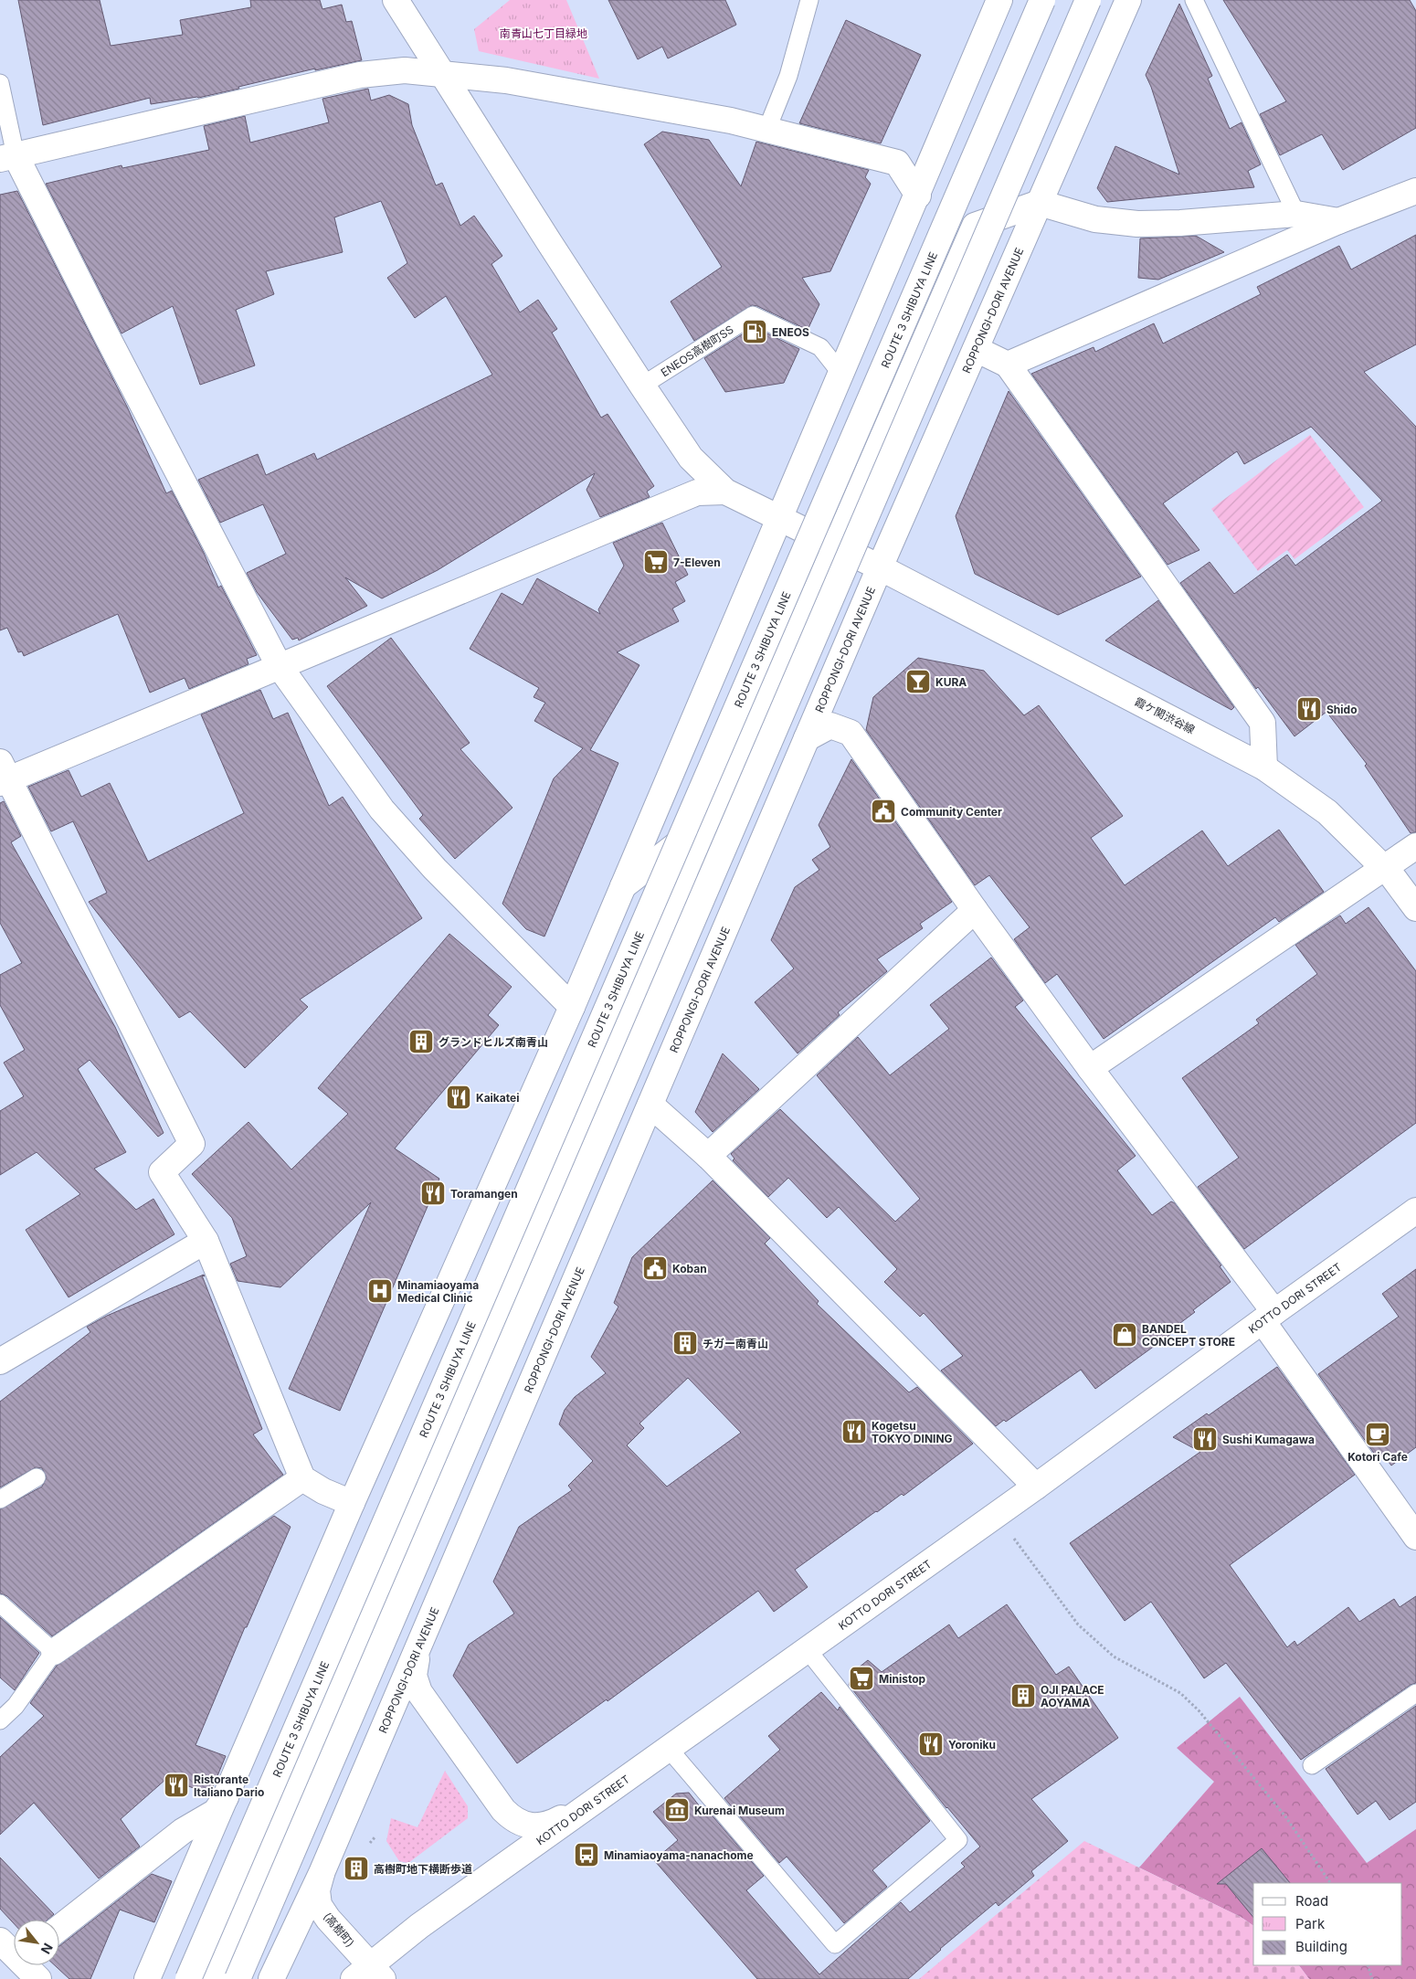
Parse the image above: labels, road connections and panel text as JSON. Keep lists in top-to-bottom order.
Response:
{
  "streets": {
    "main road": [
      "ROUTE 3 SHIBUYA LINE",
      "ROPPONGI-DORI AVENUE",
      "霞ケ関渋谷線",
      "KOTTO DORI STREET",
      "(高樹町)"
    ],
    "lane": ["ENEOS高樹町SS"]
  },
  "crossings": [
    ["ROPPONGI-DORI AVENUE", "霞ケ関渋谷線"],
    ["ROPPONGI-DORI AVENUE", "(高樹町)"],
    ["KOTTO DORI STREET", "(高樹町)"]
  ],
  "parks": ["南青山七丁目緑地"],
  "places": {
    "fuel station": ["ENEOS"],
    "supermarket": ["7-Eleven", "Ministop"],
    "bar": ["KURA"],
    "restaurant": [
      "Shido",
      "Kaikatei",
      "Toramangen",
      "Kogetsu TOKYO DINING",
      "Sushi Kumagawa",
      "Yoroniku",
      "Ristorante Italiano Dario"
    ],
    "public building": ["Community Center", "Koban"],
    "building": [
      "グランドヒルズ南青山",
      "チガー南青山",
      "OJI PALACE AOYAMA",
      "高樹町地下横断歩道"
    ],
    "hospital": ["Minamiaoyama Medical Clinic"],
    "shop": ["BANDEL CONCEPT STORE"],
    "cafe": ["Kotori Cafe"],
    "museum": ["Kurenai Museum"],
    "bus stop": ["Minamiaoyama-nanachome"]
  },
  "legend": ["Road", "Park", "Building"],
  "north": "bottom right"
}
